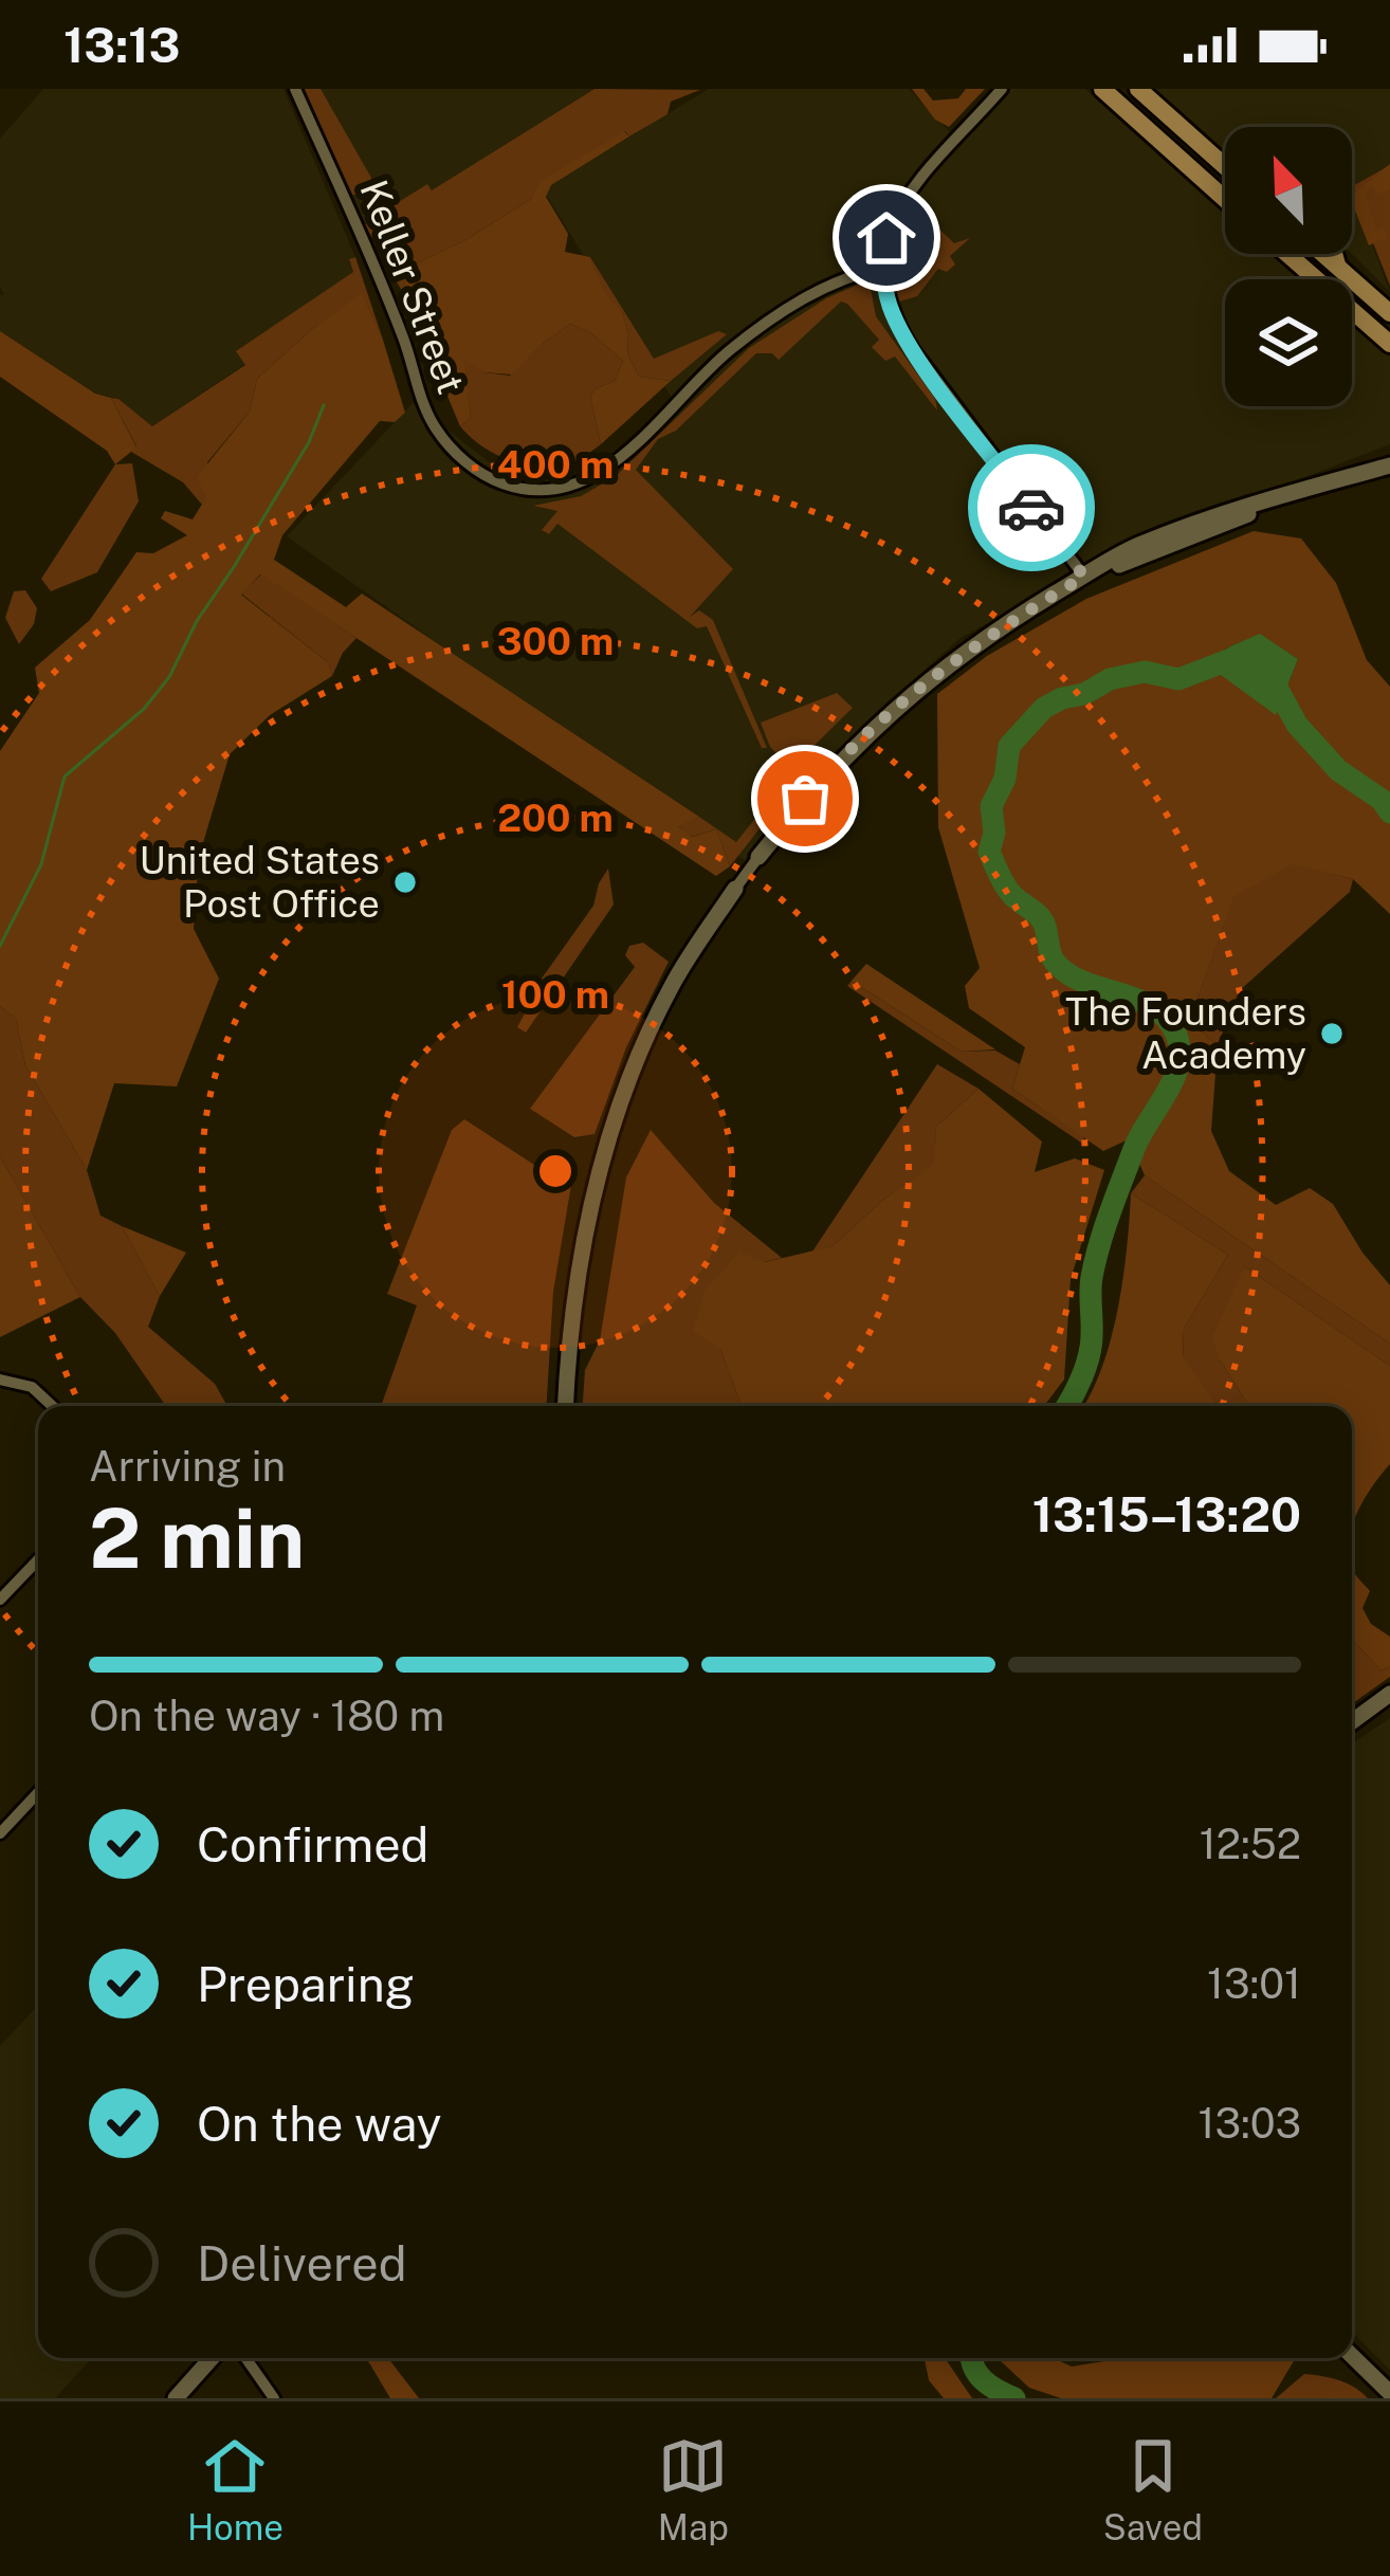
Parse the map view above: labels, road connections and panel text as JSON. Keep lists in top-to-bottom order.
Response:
{
  "streets": {
    "street": ["Keller Street"]
  },
  "places": ["United States Post Office", "The Founders Academy"],
  "north": "top left",
  "page": {
    "status": "13:13",
    "heading": ["2 min", "Arriving in", "13:15–13:20"],
    "bar": "On the way · 180 m",
    "list": [
      ["Confirmed", "12:52"],
      ["Preparing", "13:01"],
      ["On the way", "13:03"],
      "Delivered"
    ],
    "tabs": ["Home", "Map", "Saved"]
  },
  "rings": [
    "400 m",
    "300 m",
    "200 m",
    "100 m"
  ]
}
